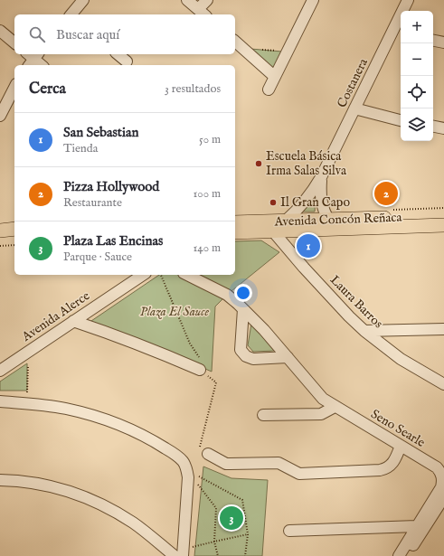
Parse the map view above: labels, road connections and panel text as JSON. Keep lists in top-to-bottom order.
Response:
{
  "streets": {
    "main road": ["Avenida Concón Reñaca"],
    "street": [
      "Costanera",
      "Laura Barros",
      "Avenida Alerce",
      "Seno Searle"
    ]
  },
  "crossings": [
    ["Costanera", "Avenida Concón Reñaca"],
    ["Avenida Concón Reñaca", "Laura Barros"]
  ],
  "parks": ["Plaza El Sauce"],
  "places": ["Escuela Básica Irma Salas Silva", "Il Gran Capo"],
  "page": {
    "map_buttons": ["+", "−"],
    "search": "Buscar aquí",
    "heading": ["Cerca", "3 resultados"],
    "list": [
      {
        "mark": "1",
        "name": "San Sebastian",
        "note": "Tienda",
        "value": "50 m"
      },
      {
        "mark": "2",
        "name": "Pizza Hollywood",
        "note": "Restaurante",
        "value": "100 m"
      },
      {
        "mark": "3",
        "name": "Plaza Las Encinas",
        "note": "Parque · Sauce",
        "value": "140 m"
      }
    ],
    "pins": ["2", "1", "3"]
  }
}
